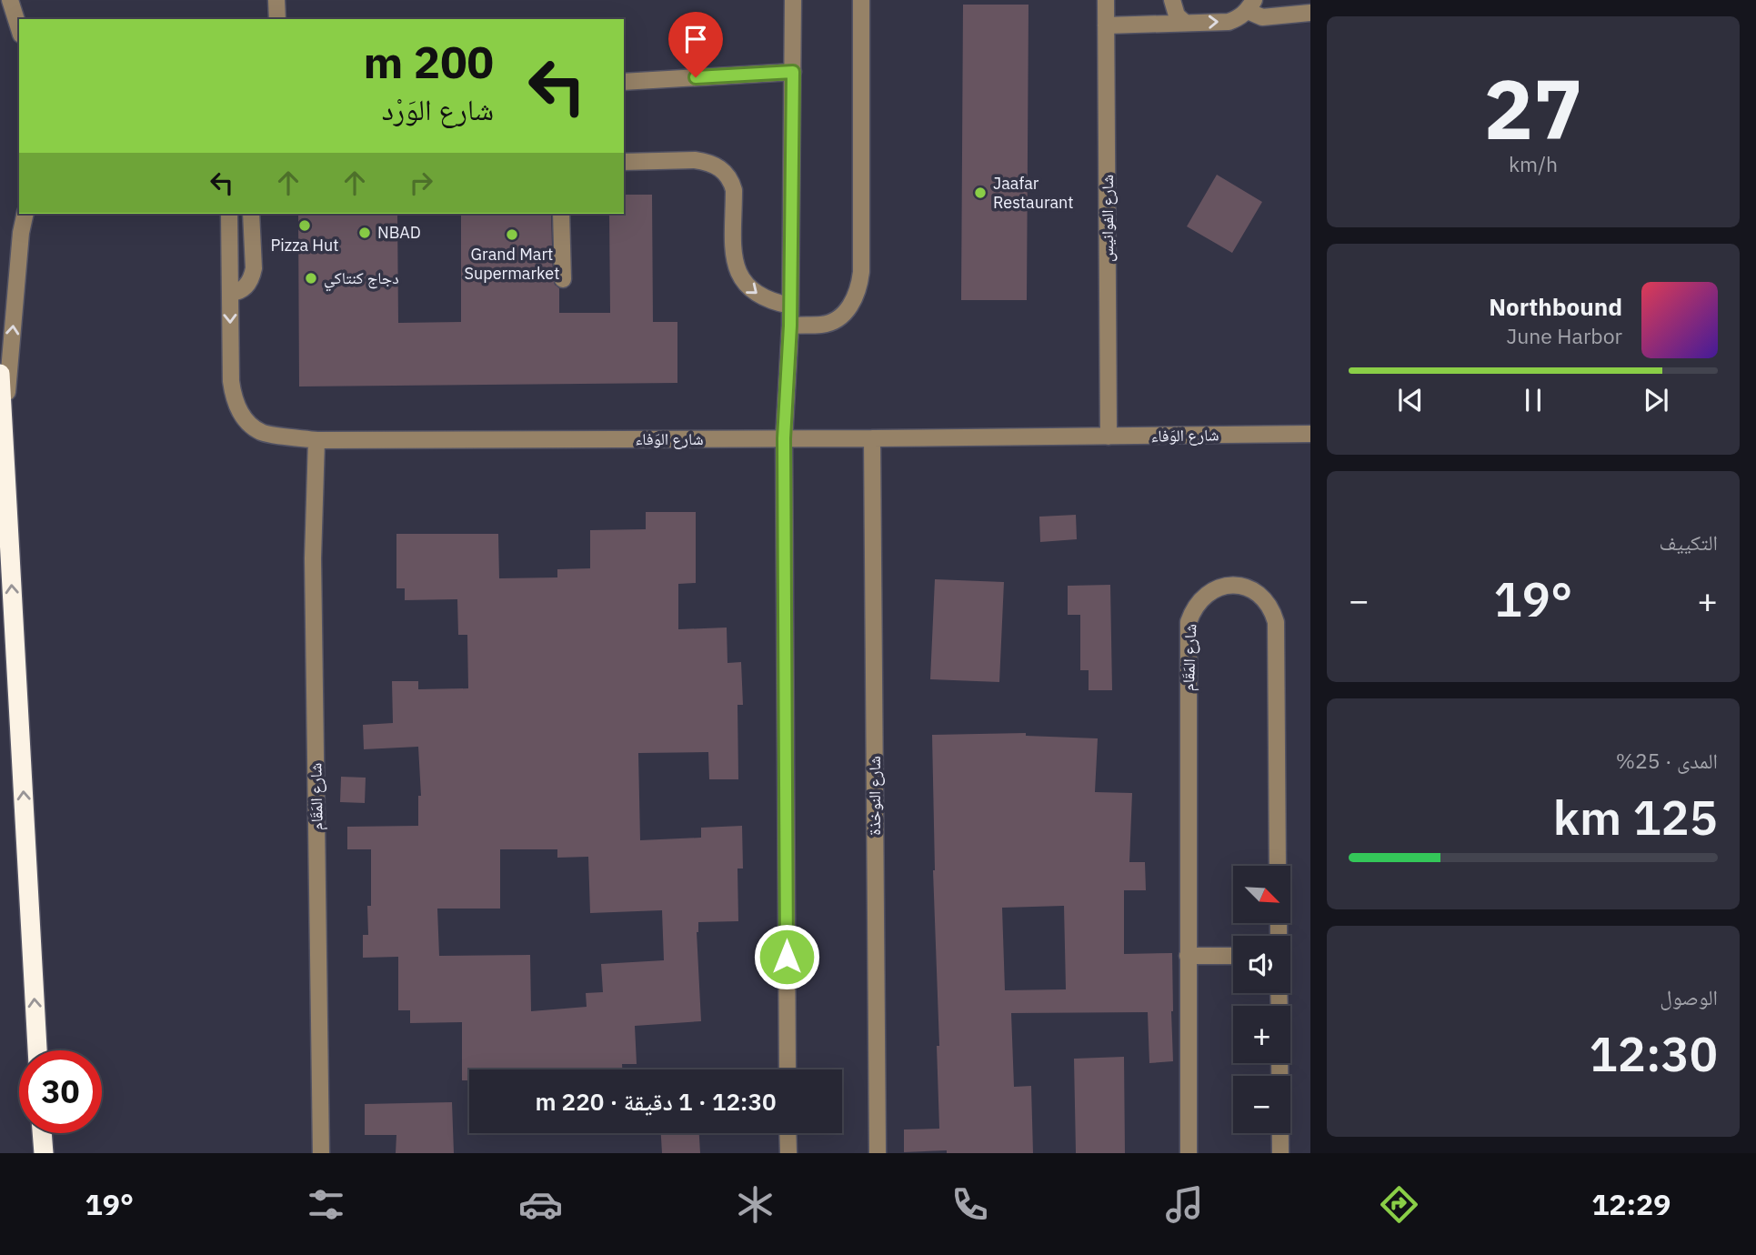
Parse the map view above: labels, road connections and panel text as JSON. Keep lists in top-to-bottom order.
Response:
{
  "streets": {
    "street": [
      "شارع الفوانيس",
      "شارع الوَفاء",
      "شارع المَقَام",
      "شارع النوخذة"
    ]
  },
  "crossings": [
    ["شارع الفوانيس", "شارع الوَفاء"],
    ["شارع الوَفاء", "شارع المَقَام"],
    ["شارع الوَفاء", "شارع النوخذة"]
  ],
  "places": [
    "Jaafar Restaurant",
    "Pizza Hut",
    "NBAD",
    "Grand Mart Supermarket",
    "دجاج كنتاكي"
  ],
  "north": "bottom right",
  "page": {
    "tile": [
      ["27", "km/h"],
      "التكييف",
      ["المدى · 25%", "125 km"],
      ["الوصول", "12:30"]
    ],
    "turn": ["200 m", "شارع الوَرْد"],
    "song": ["Northbound", "June Harbor"],
    "heat": ["−", "19°", "+"],
    "map_buttons": ["+", "−"],
    "limit": "30",
    "trip": "12:30 · 1 دقيقة · 220 m",
    "tabs": ["12:29", "19°"]
  }
}
